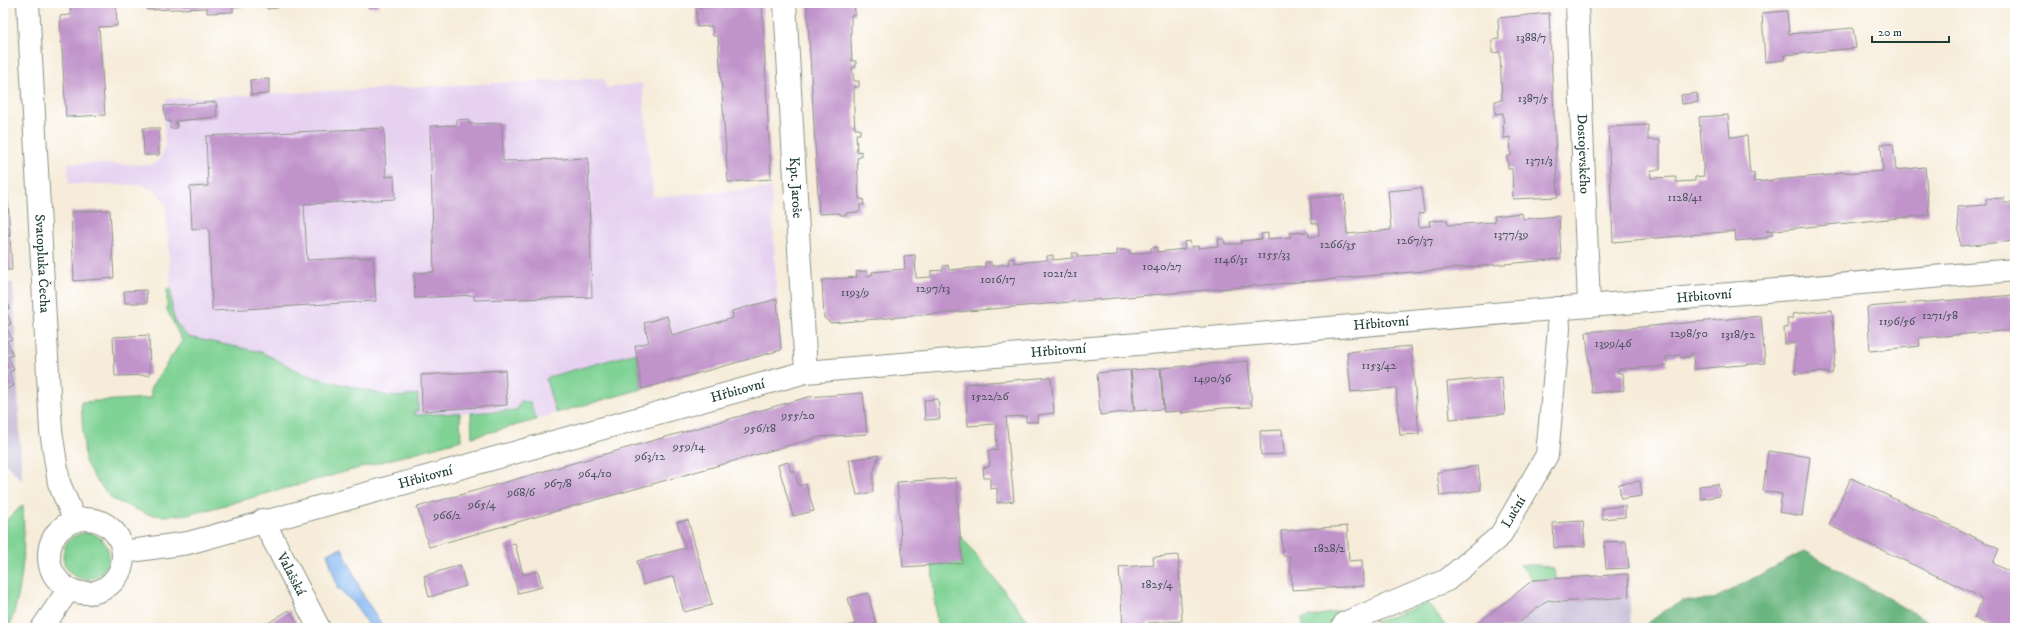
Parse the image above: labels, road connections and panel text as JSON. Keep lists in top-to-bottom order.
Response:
{
  "streets": {
    "street": [
      "Dostojevského",
      "Kpt. Jaroše",
      "Svatopluka Čecha",
      "Hřbitovní",
      "Luční",
      "Valašská"
    ]
  },
  "crossings": [
    ["Dostojevského", "Hřbitovní"],
    ["Kpt. Jaroše", "Hřbitovní"],
    ["Svatopluka Čecha", "Hřbitovní"],
    ["Hřbitovní", "Luční"],
    ["Hřbitovní", "Valašská"]
  ],
  "house_numbers": [
    "1388/7",
    "1387/5",
    "1371/3",
    "1128/41",
    "1377/39",
    "1267/37",
    "1266/35",
    "1155/33",
    "1146/31",
    "1040/27",
    "1021/21",
    "1016/17",
    "1297/13",
    "1193/9",
    "1271/58",
    "1196/56",
    "1298/50",
    "1318/52",
    "1399/46",
    "1153/42",
    "1490/36",
    "1522/26",
    "955/20",
    "956/18",
    "959/14",
    "963/12",
    "964/10",
    "967/8",
    "968/6",
    "965/4",
    "966/2",
    "1828/2",
    "1825/4"
  ],
  "scale_bar": "20 m"
}
